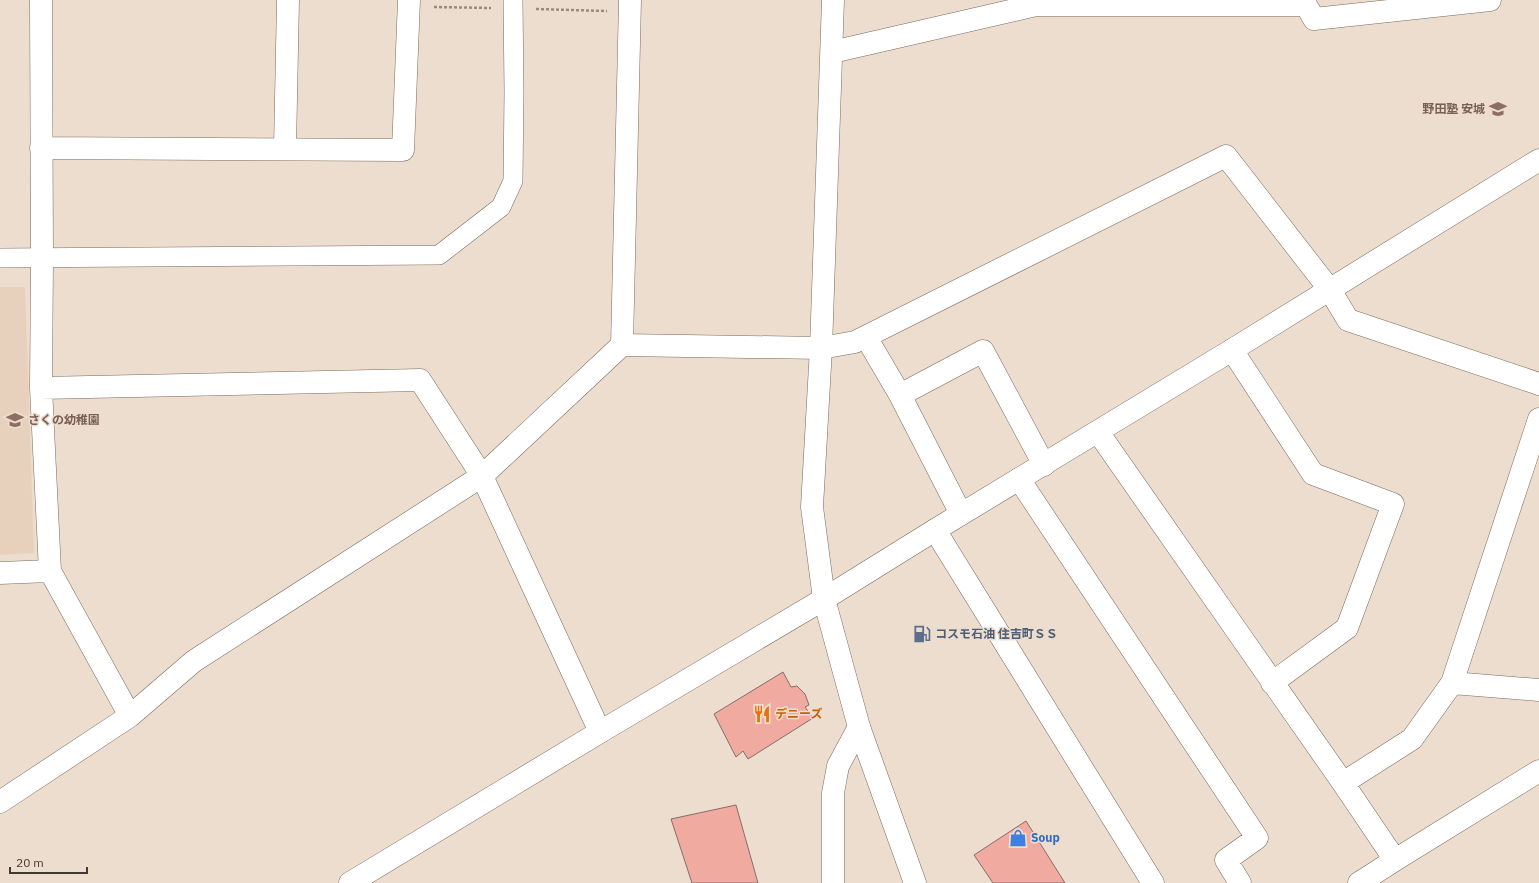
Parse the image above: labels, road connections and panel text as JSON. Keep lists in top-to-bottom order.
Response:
{
  "places": {
    "school or university": ["野田塾 安城", "さくの幼稚園"],
    "fuel station": ["コスモ石油 住吉町ＳＳ"],
    "restaurant": ["デニーズ"],
    "shop": ["Soup"]
  },
  "scale_bar": "20 m"
}
